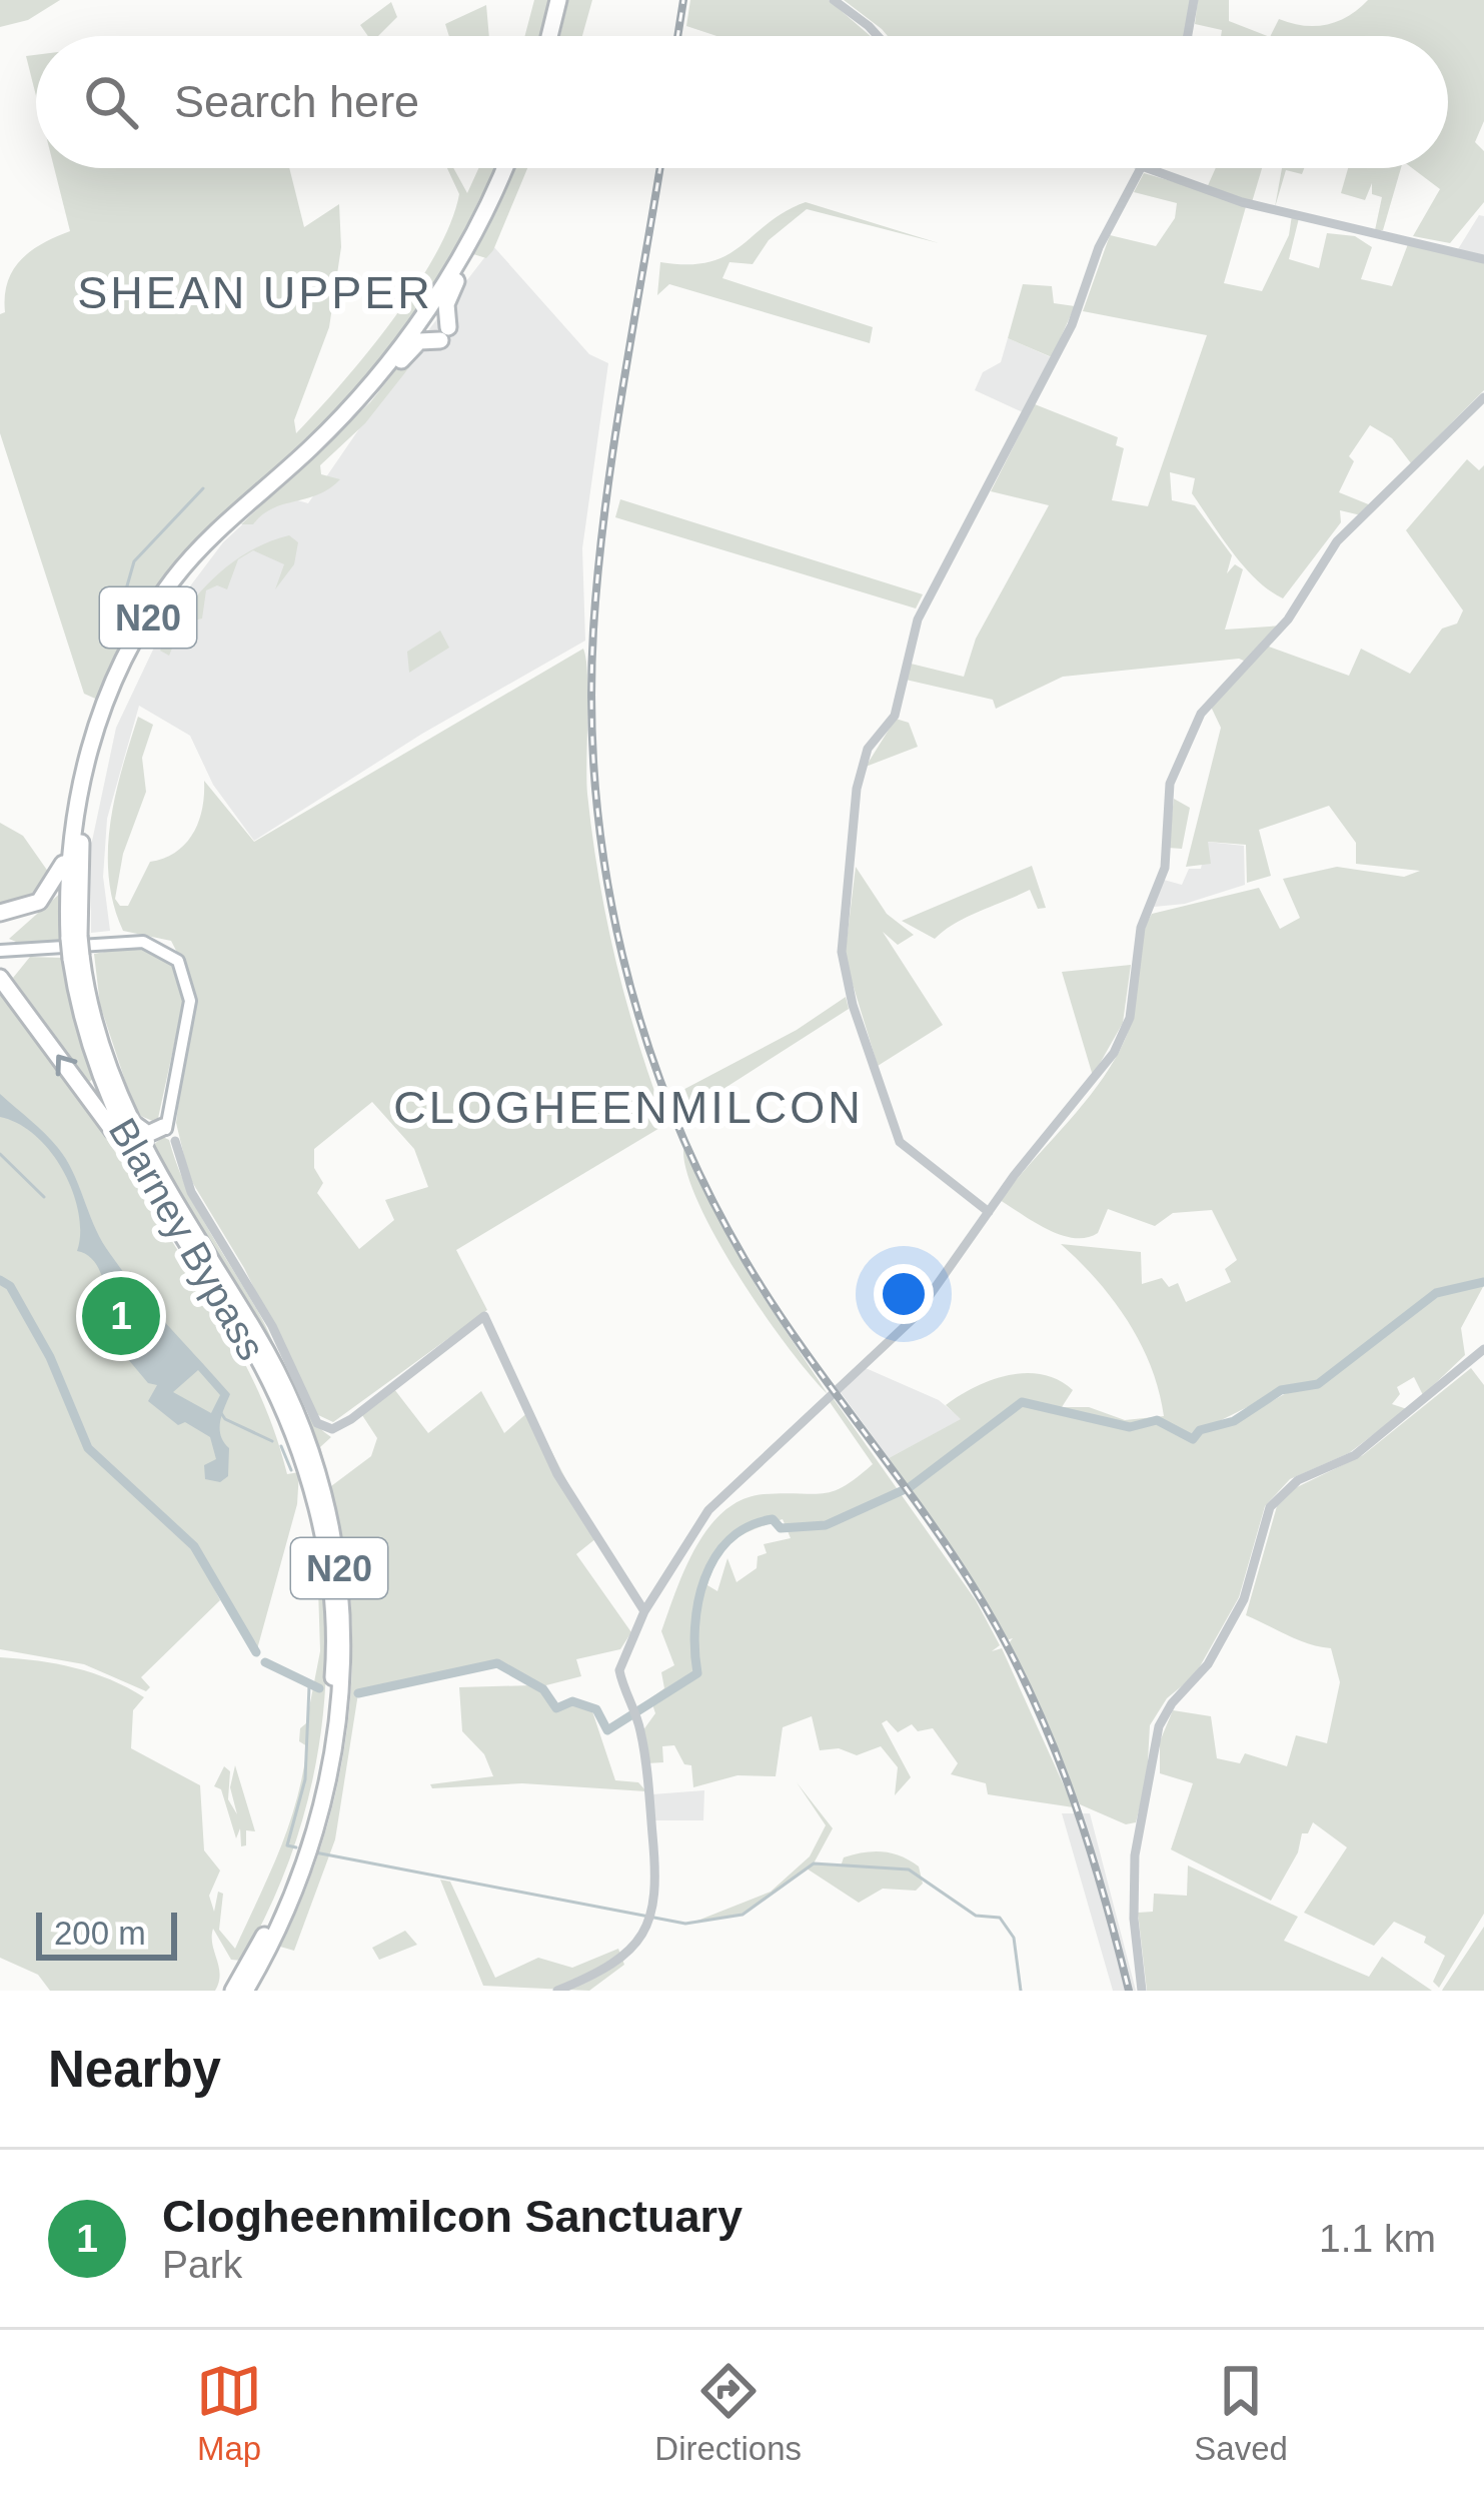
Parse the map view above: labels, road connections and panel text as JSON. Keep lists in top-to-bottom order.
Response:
{
  "streets": {
    "highway": ["N20", "Blarney Bypass"]
  },
  "districts": ["SHEAN UPPER", "CLOGHEENMILCON"],
  "scale_bar": "200 m",
  "page": {
    "search": "Search here",
    "pins": "1",
    "scale": "200 m",
    "heading": "Nearby",
    "list": [
      {
        "mark": "1",
        "name": "Clogheenmilcon Sanctuary",
        "note": "Park",
        "value": "1.1 km"
      }
    ],
    "nav": ["Map", "Directions", "Saved"]
  }
}
